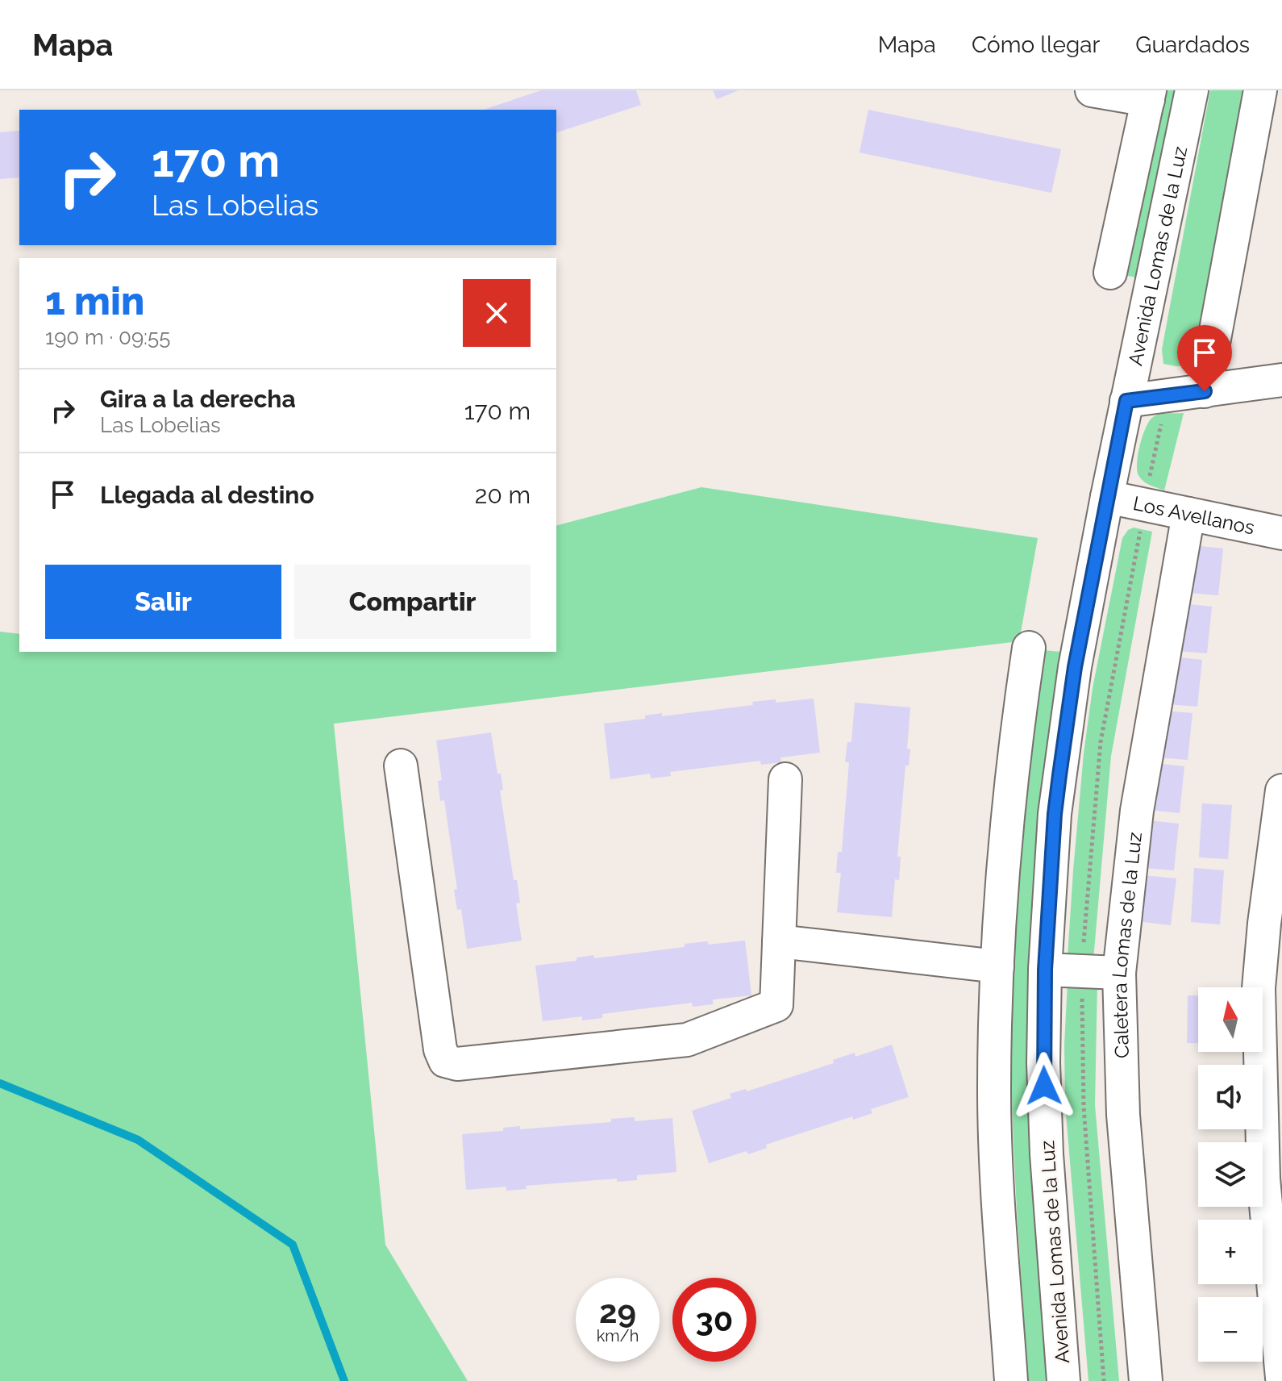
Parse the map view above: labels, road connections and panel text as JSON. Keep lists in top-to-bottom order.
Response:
{
  "streets": {
    "street": ["Avenida Lomas de la Luz", "Los Avellanos", "Caletera Lomas de la Luz"]
  },
  "crossings": [
    ["Avenida Lomas de la Luz", "Los Avellanos"],
    ["Los Avellanos", "Caletera Lomas de la Luz"]
  ],
  "north": "top",
  "page": {
    "header": "Mapa",
    "nav": ["Mapa", "Cómo llegar", "Guardados"],
    "turn": ["170 m", "Las Lobelias"],
    "heading": ["1 min", "190 m · 09:55"],
    "list": [
      {
        "name": "Gira a la derecha",
        "note": "Las Lobelias",
        "value": "170 m"
      },
      {
        "name": "Llegada al destino",
        "value": "20 m"
      }
    ],
    "buttons": ["Salir", "Compartir"],
    "map_buttons": ["+", "−"],
    "speed": "29 km/h",
    "limit": "30"
  }
}
